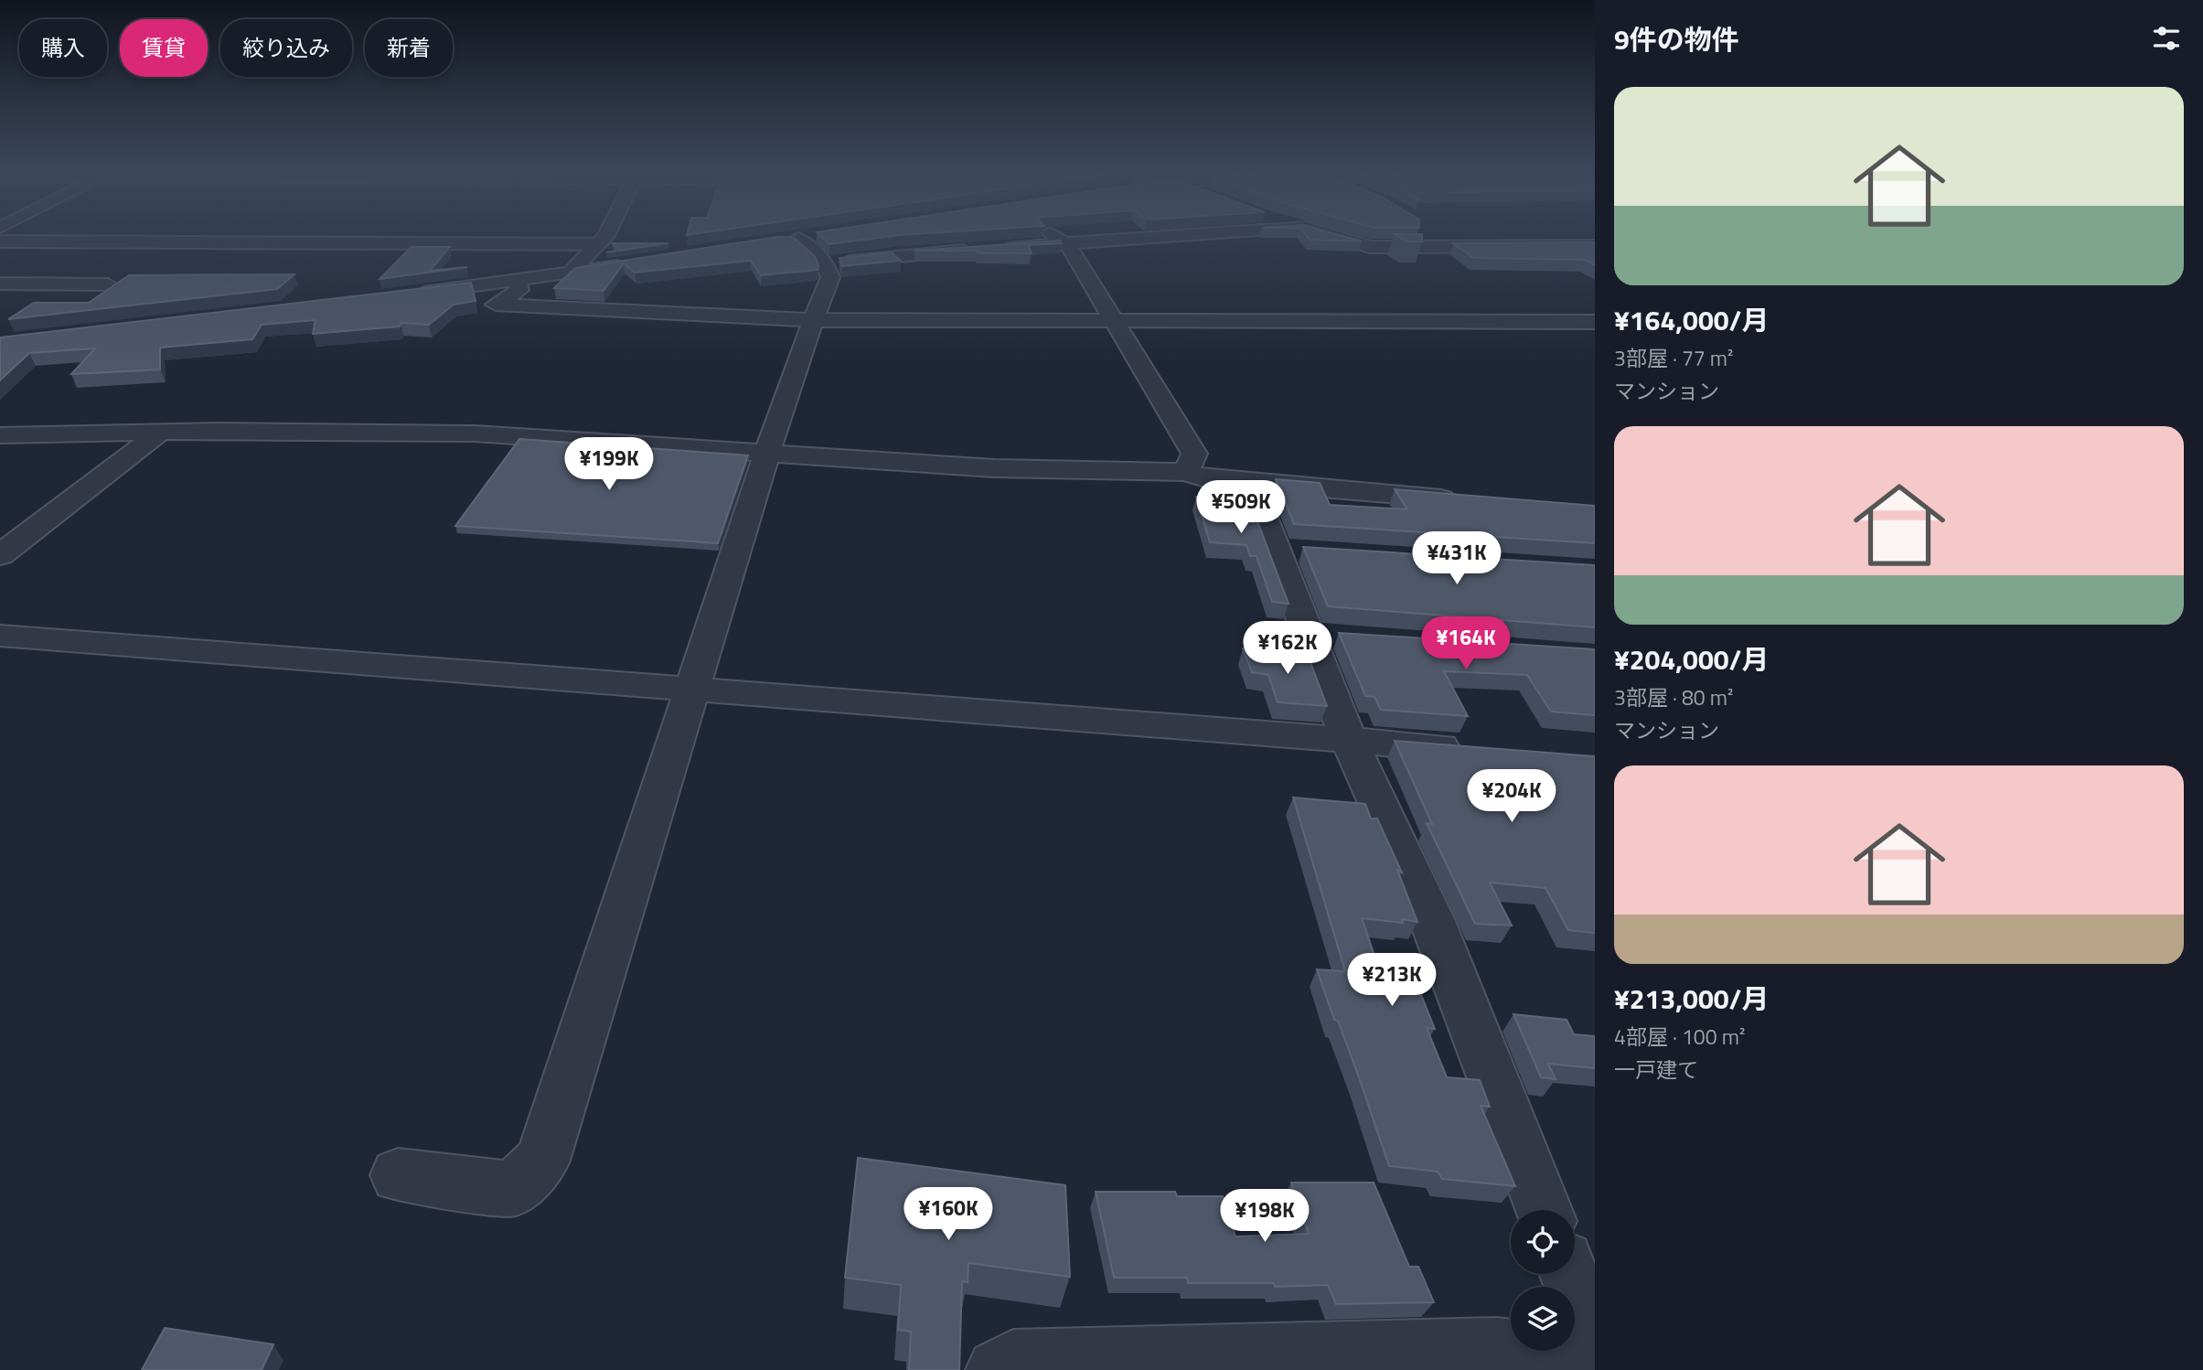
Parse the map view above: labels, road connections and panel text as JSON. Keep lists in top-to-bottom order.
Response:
{
  "page": {
    "heading": "9件の物件",
    "chip": [
      "購入",
      "賃貸",
      "絞り込み",
      "新着"
    ],
    "list": [
      {
        "name": "¥164,000/月",
        "note": "3部屋 · 77 m² · マンション"
      },
      {
        "name": "¥204,000/月",
        "note": "3部屋 · 80 m² · マンション"
      },
      {
        "name": "¥213,000/月",
        "note": "4部屋 · 100 m² · 一戸建て"
      }
    ],
    "price": [
      "¥199K",
      "¥509K",
      "¥431K",
      "¥164K",
      "¥162K",
      "¥204K",
      "¥213K",
      "¥160K",
      "¥198K"
    ]
  }
}
